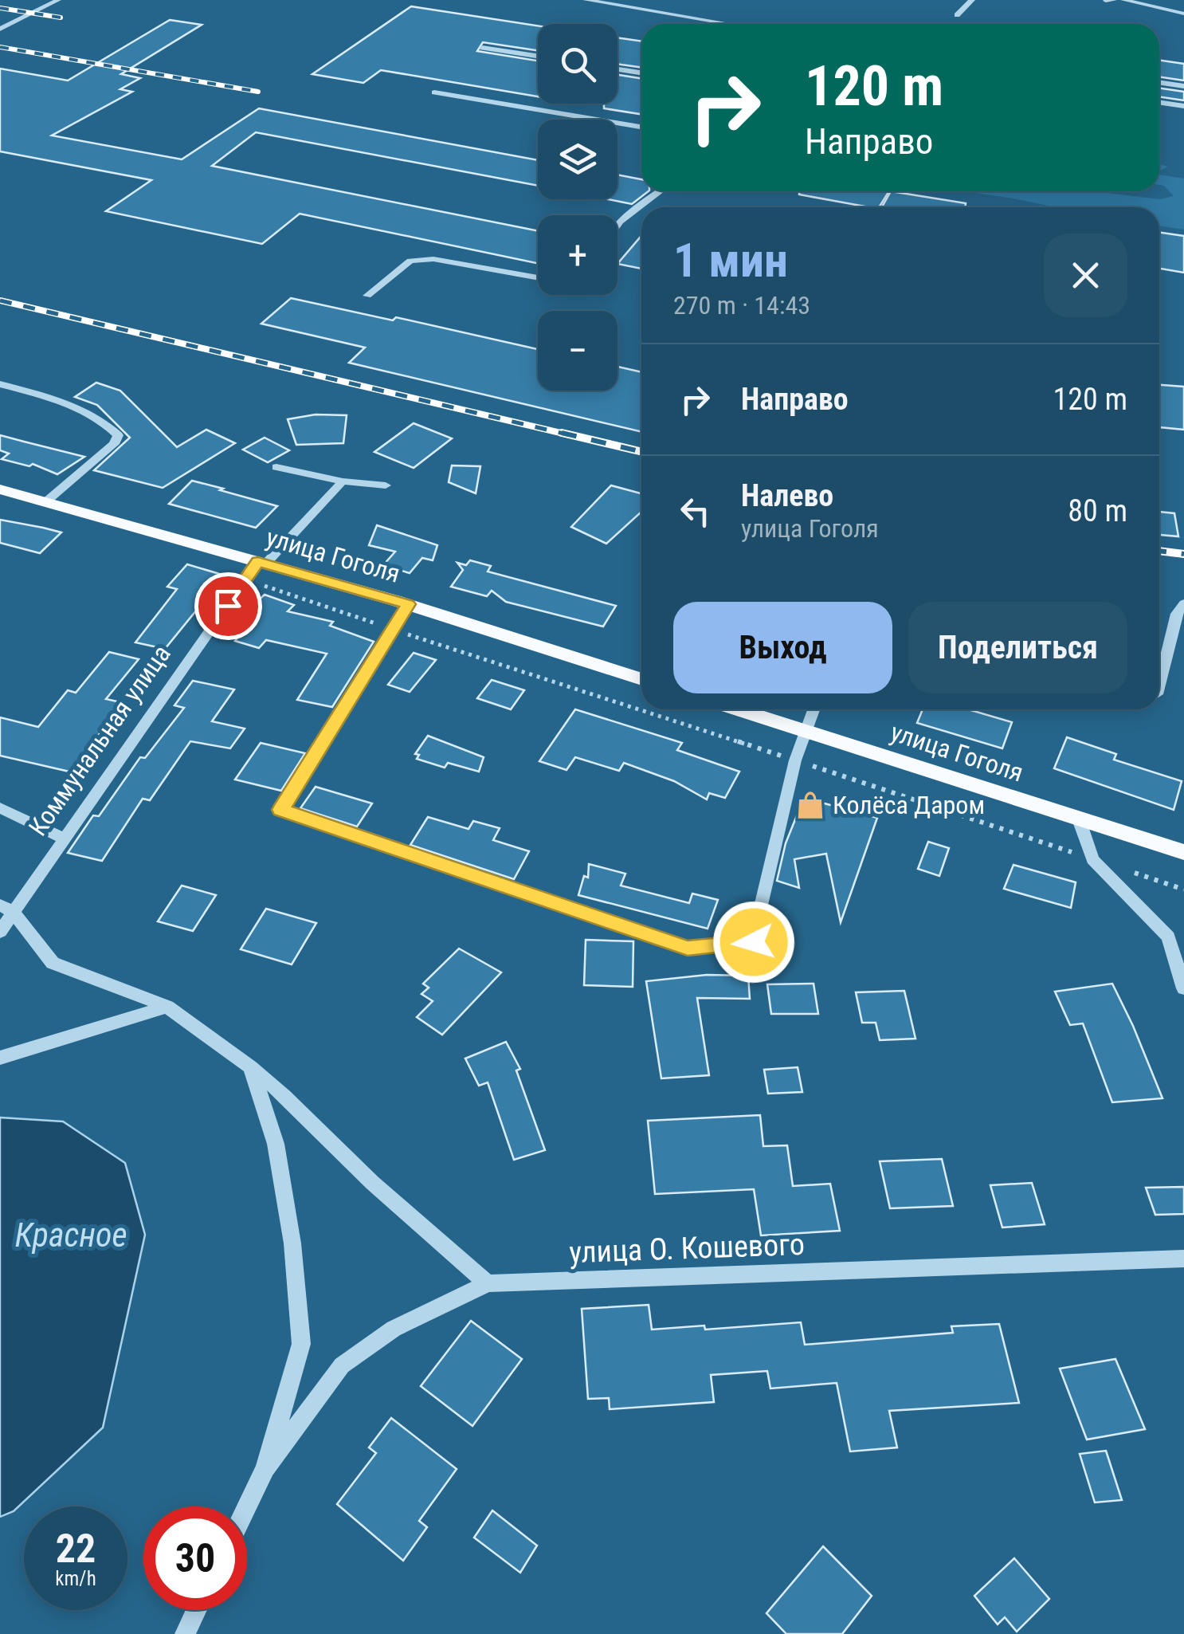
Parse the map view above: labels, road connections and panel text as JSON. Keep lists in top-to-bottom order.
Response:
{
  "streets": {
    "main road": ["улица Гоголя"],
    "street": ["Коммунальная улица", "улица О. Кошевого"]
  },
  "crossings": [
    ["улица Гоголя", "Коммунальная улица"]
  ],
  "water": ["Красное"],
  "places": {
    "shop": ["Колёса Даром"]
  },
  "page": {
    "map_buttons": ["+", "−"],
    "turn": ["120 m", "Направо"],
    "heading": ["1 мин", "270 m · 14:43"],
    "list": [
      {
        "name": "Направо",
        "value": "120 m"
      },
      {
        "name": "Налево",
        "note": "улица Гоголя",
        "value": "80 m"
      }
    ],
    "buttons": ["Выход", "Поделиться"],
    "speed": "22 km/h",
    "limit": "30"
  }
}
